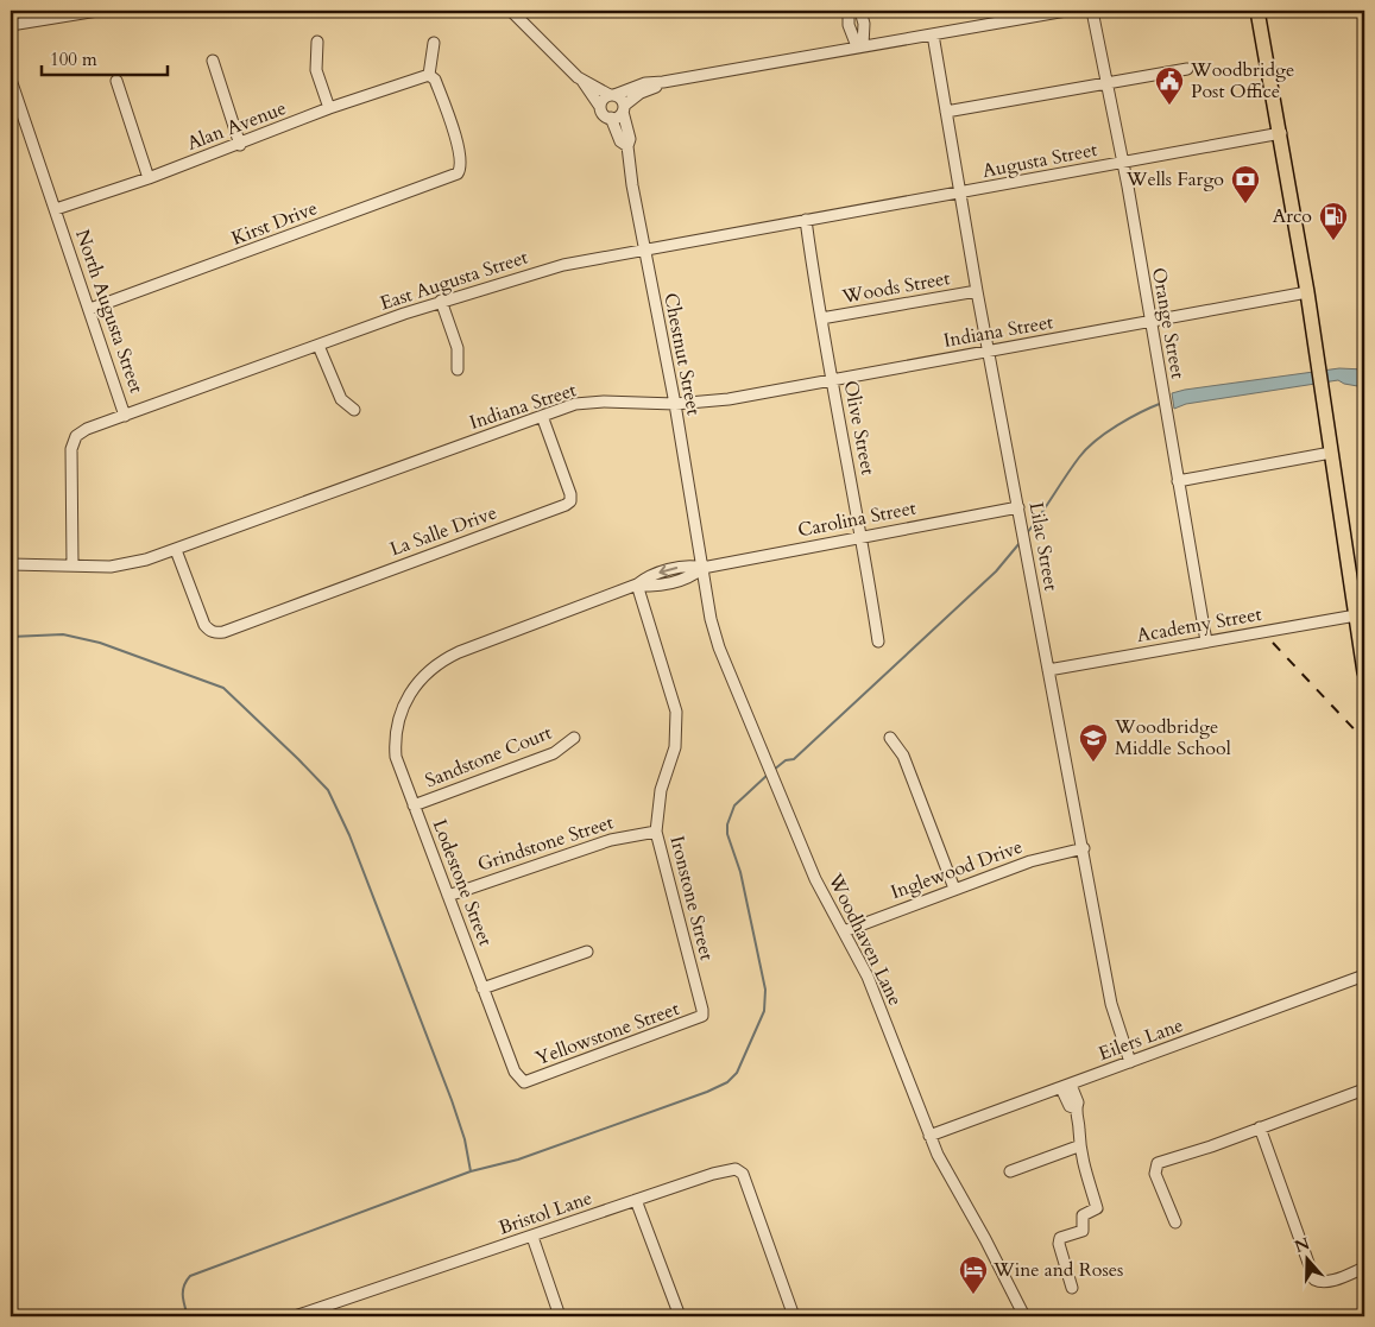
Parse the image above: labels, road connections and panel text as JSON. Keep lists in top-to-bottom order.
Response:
{
  "streets": {
    "street": [
      "Alan Avenue",
      "Augusta Street",
      "Kirst Drive",
      "East Augusta Street",
      "Woods Street",
      "North Augusta Street",
      "Orange Street",
      "Indiana Street",
      "Chestnut Street",
      "Olive Street",
      "Carolina Street",
      "La Salle Drive",
      "Lilac Street",
      "Academy Street",
      "Sandstone Court",
      "Grindstone Street",
      "Inglewood Drive",
      "Lodestone Street",
      "Ironstone Street",
      "Woodhaven Lane",
      "Yellowstone Street",
      "Eilers Lane",
      "Bristol Lane"
    ]
  },
  "crossings": [
    ["Alan Avenue", "Kirst Drive"],
    ["Alan Avenue", "North Augusta Street"],
    ["Augusta Street", "East Augusta Street"],
    ["Augusta Street", "Orange Street"],
    ["Augusta Street", "Olive Street"],
    ["Augusta Street", "Lilac Street"],
    ["Kirst Drive", "North Augusta Street"],
    ["East Augusta Street", "North Augusta Street"],
    ["East Augusta Street", "Chestnut Street"],
    ["East Augusta Street", "Olive Street"],
    ["Woods Street", "Olive Street"],
    ["Woods Street", "Lilac Street"],
    ["North Augusta Street", "Indiana Street"],
    ["Orange Street", "Indiana Street"],
    ["Orange Street", "Academy Street"],
    ["Indiana Street", "Chestnut Street"],
    ["Indiana Street", "Olive Street"],
    ["Indiana Street", "La Salle Drive"],
    ["Indiana Street", "Lilac Street"],
    ["Chestnut Street", "Carolina Street"],
    ["Chestnut Street", "Woodhaven Lane"],
    ["Olive Street", "Carolina Street"],
    ["Carolina Street", "Lilac Street"],
    ["Carolina Street", "Lodestone Street"],
    ["Carolina Street", "Ironstone Street"],
    ["Carolina Street", "Woodhaven Lane"],
    ["Lilac Street", "Academy Street"],
    ["Lilac Street", "Inglewood Drive"],
    ["Lilac Street", "Eilers Lane"],
    ["Sandstone Court", "Lodestone Street"],
    ["Grindstone Street", "Lodestone Street"],
    ["Grindstone Street", "Ironstone Street"],
    ["Inglewood Drive", "Woodhaven Lane"],
    ["Lodestone Street", "Yellowstone Street"],
    ["Ironstone Street", "Yellowstone Street"],
    ["Woodhaven Lane", "Eilers Lane"]
  ],
  "places": {
    "public building": ["Woodbridge Post Office"],
    "bank": ["Wells Fargo"],
    "fuel station": ["Arco"],
    "school or university": ["Woodbridge Middle School"],
    "hotel": ["Wine and Roses"]
  },
  "scale_bar": "100 m",
  "north": "top"
}
